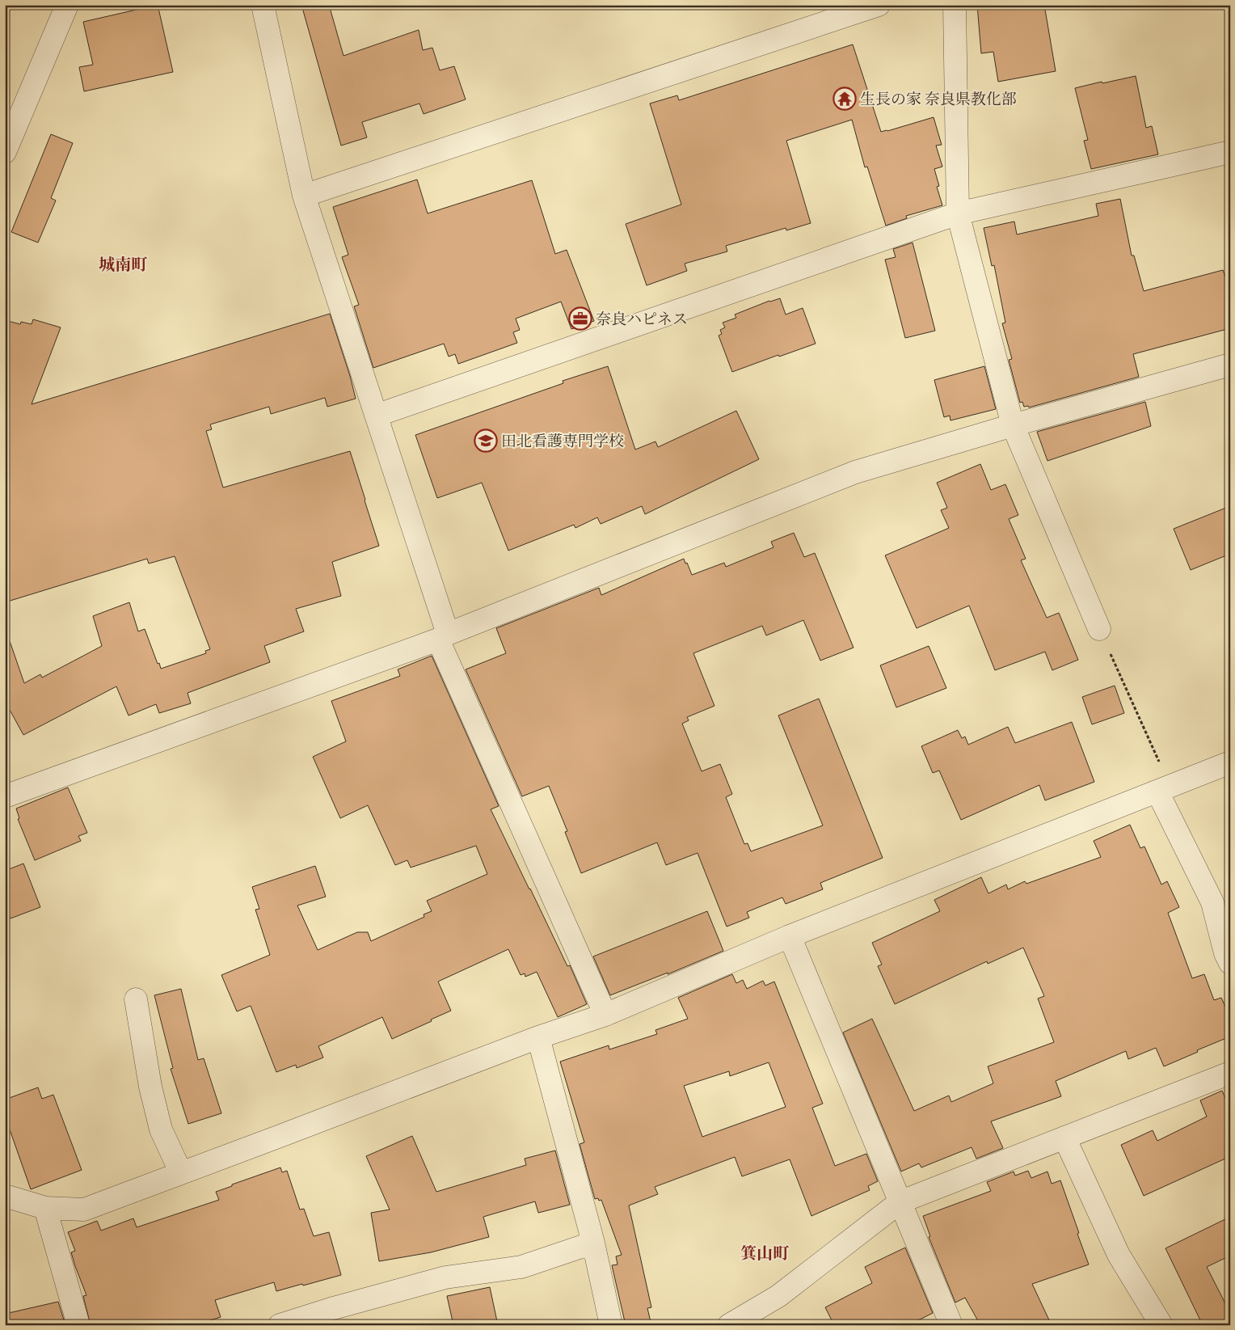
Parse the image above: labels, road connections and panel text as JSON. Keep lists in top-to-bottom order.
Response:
{
  "districts": ["城南町", "箕山町"],
  "places": {
    "temple": ["生長の家 奈良県教化部"],
    "office": ["奈良ハピネス"],
    "school or university": ["田北看護専門学校"]
  }
}
